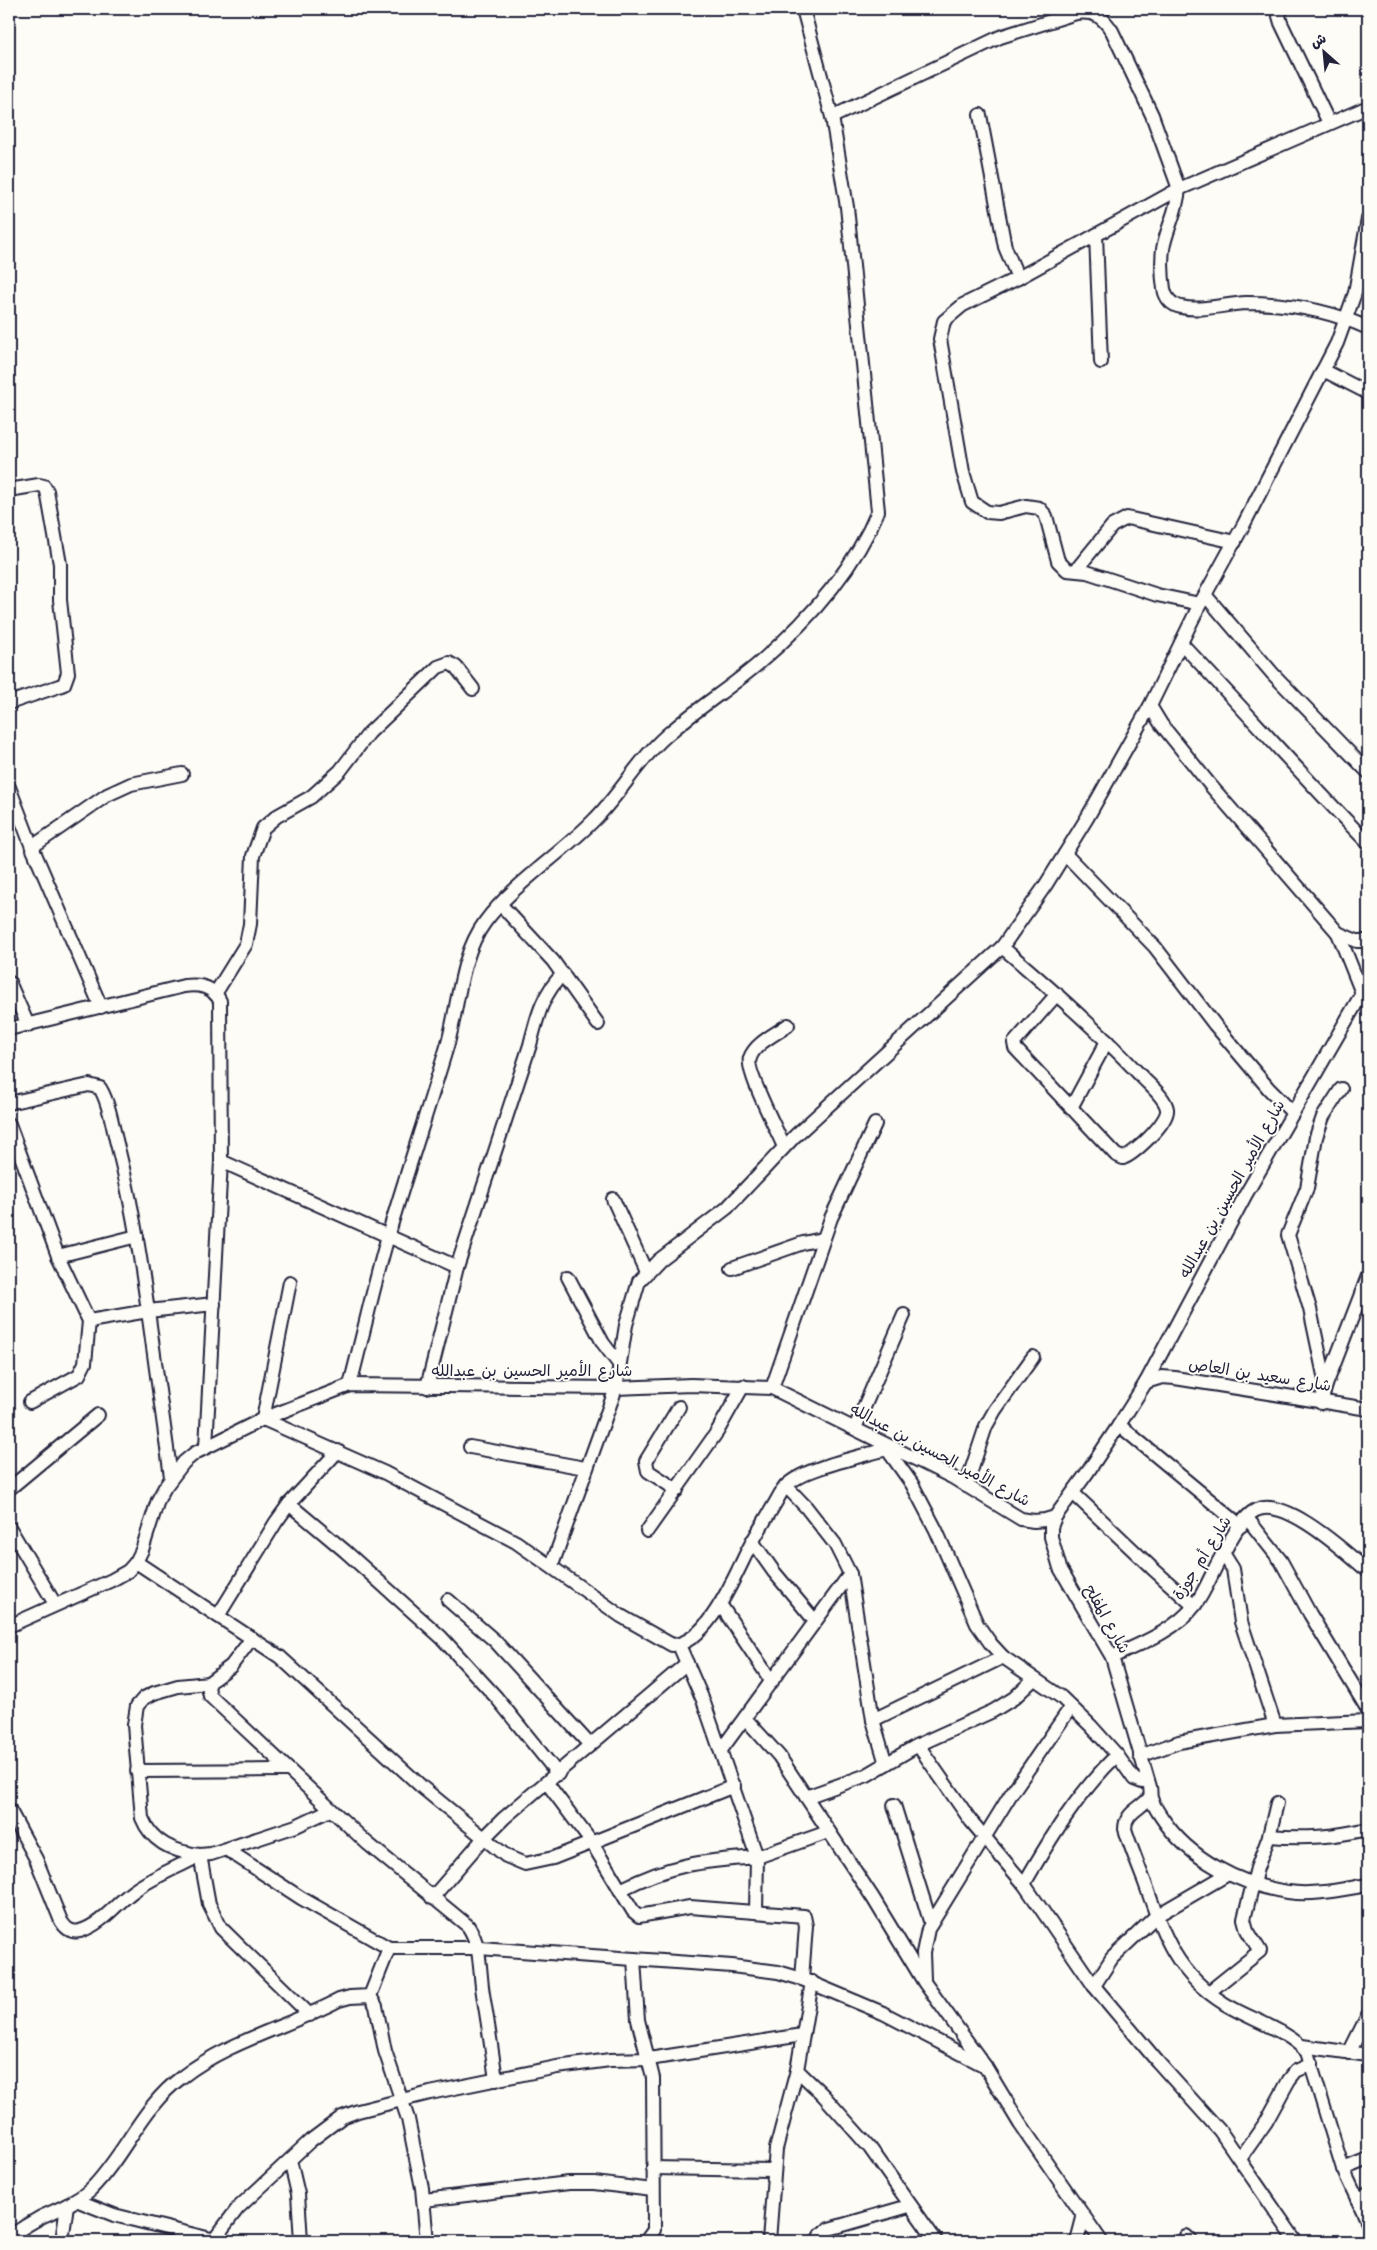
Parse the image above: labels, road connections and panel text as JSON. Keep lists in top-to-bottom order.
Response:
{
  "streets": {
    "street": [
      "شارع الأمير الحسين بن عبدالله",
      "شارع سعيد بن العاص",
      "شارع أم جوزة",
      "شارع المفلح"
    ]
  },
  "crossings": [
    ["شارع الأمير الحسين بن عبدالله", "شارع سعيد بن العاص"],
    ["شارع الأمير الحسين بن عبدالله", "شارع المفلح"],
    ["شارع أم جوزة", "شارع المفلح"]
  ],
  "north": "top left"
}
